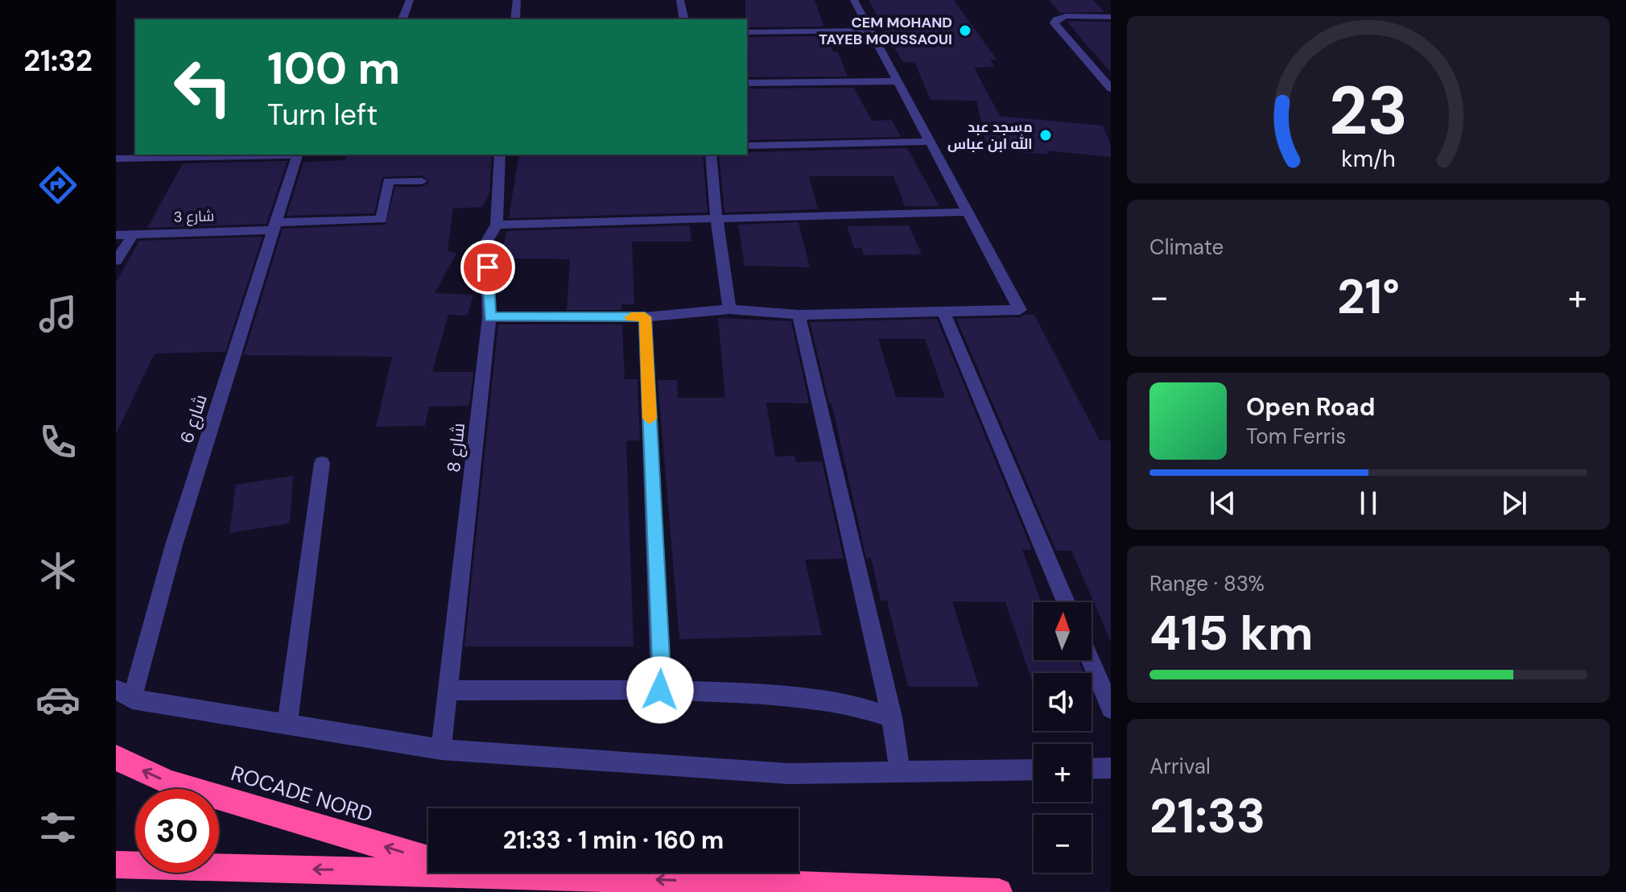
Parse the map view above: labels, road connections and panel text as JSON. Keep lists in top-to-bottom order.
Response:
{
  "streets": {
    "highway": ["ROCADE NORD"],
    "street": ["شارع 3", "شارع 6", "شارع 8"]
  },
  "crossings": [
    ["شارع 3", "شارع 6"]
  ],
  "places": ["CEM MOHAND TAYEB MOUSSAOUI", "مسجد عبد الله ابن عباس"],
  "north": "top",
  "page": {
    "tabs": "21:32",
    "turn": ["100 m", "Turn left"],
    "tile": [
      "Climate",
      ["Range · 83%", "415 km"],
      ["Arrival", "21:33"]
    ],
    "heat": ["−", "21°", "+"],
    "song": ["Open Road", "Tom Ferris"],
    "map_buttons": ["+", "−"],
    "limit": "30",
    "trip": "21:33 · 1 min · 160 m",
    "gauge": ["23", "km/h"]
  }
}
